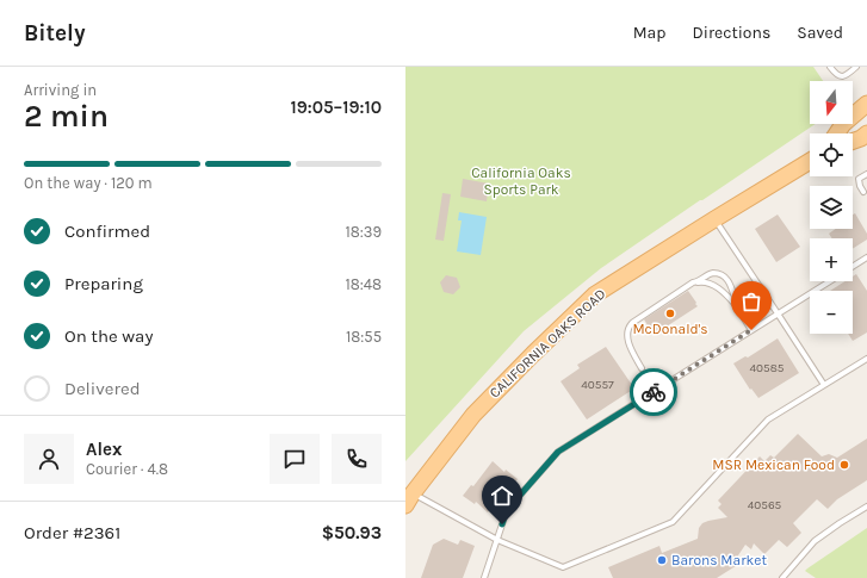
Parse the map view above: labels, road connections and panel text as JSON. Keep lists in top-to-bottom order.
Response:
{
  "streets": {
    "main road": ["CALIFORNIA OAKS ROAD"]
  },
  "parks": ["California Oaks Sports Park"],
  "places": ["McDonald's", "MSR Mexican Food", "Barons Market"],
  "house_numbers": ["40585", "40557", "40565"],
  "north": "bottom",
  "page": {
    "header": "Bitely",
    "nav": ["Map", "Directions", "Saved"],
    "heading": ["2 min", "Arriving in", "19:05–19:10"],
    "panel": [
      "Alex",
      "Courier · 4.8",
      "Order #2361",
      "$50.93"
    ],
    "map_buttons": ["+", "−"],
    "bar": "On the way · 120 m",
    "list": [
      ["Confirmed", "18:39"],
      ["Preparing", "18:48"],
      ["On the way", "18:55"],
      "Delivered"
    ]
  }
}
